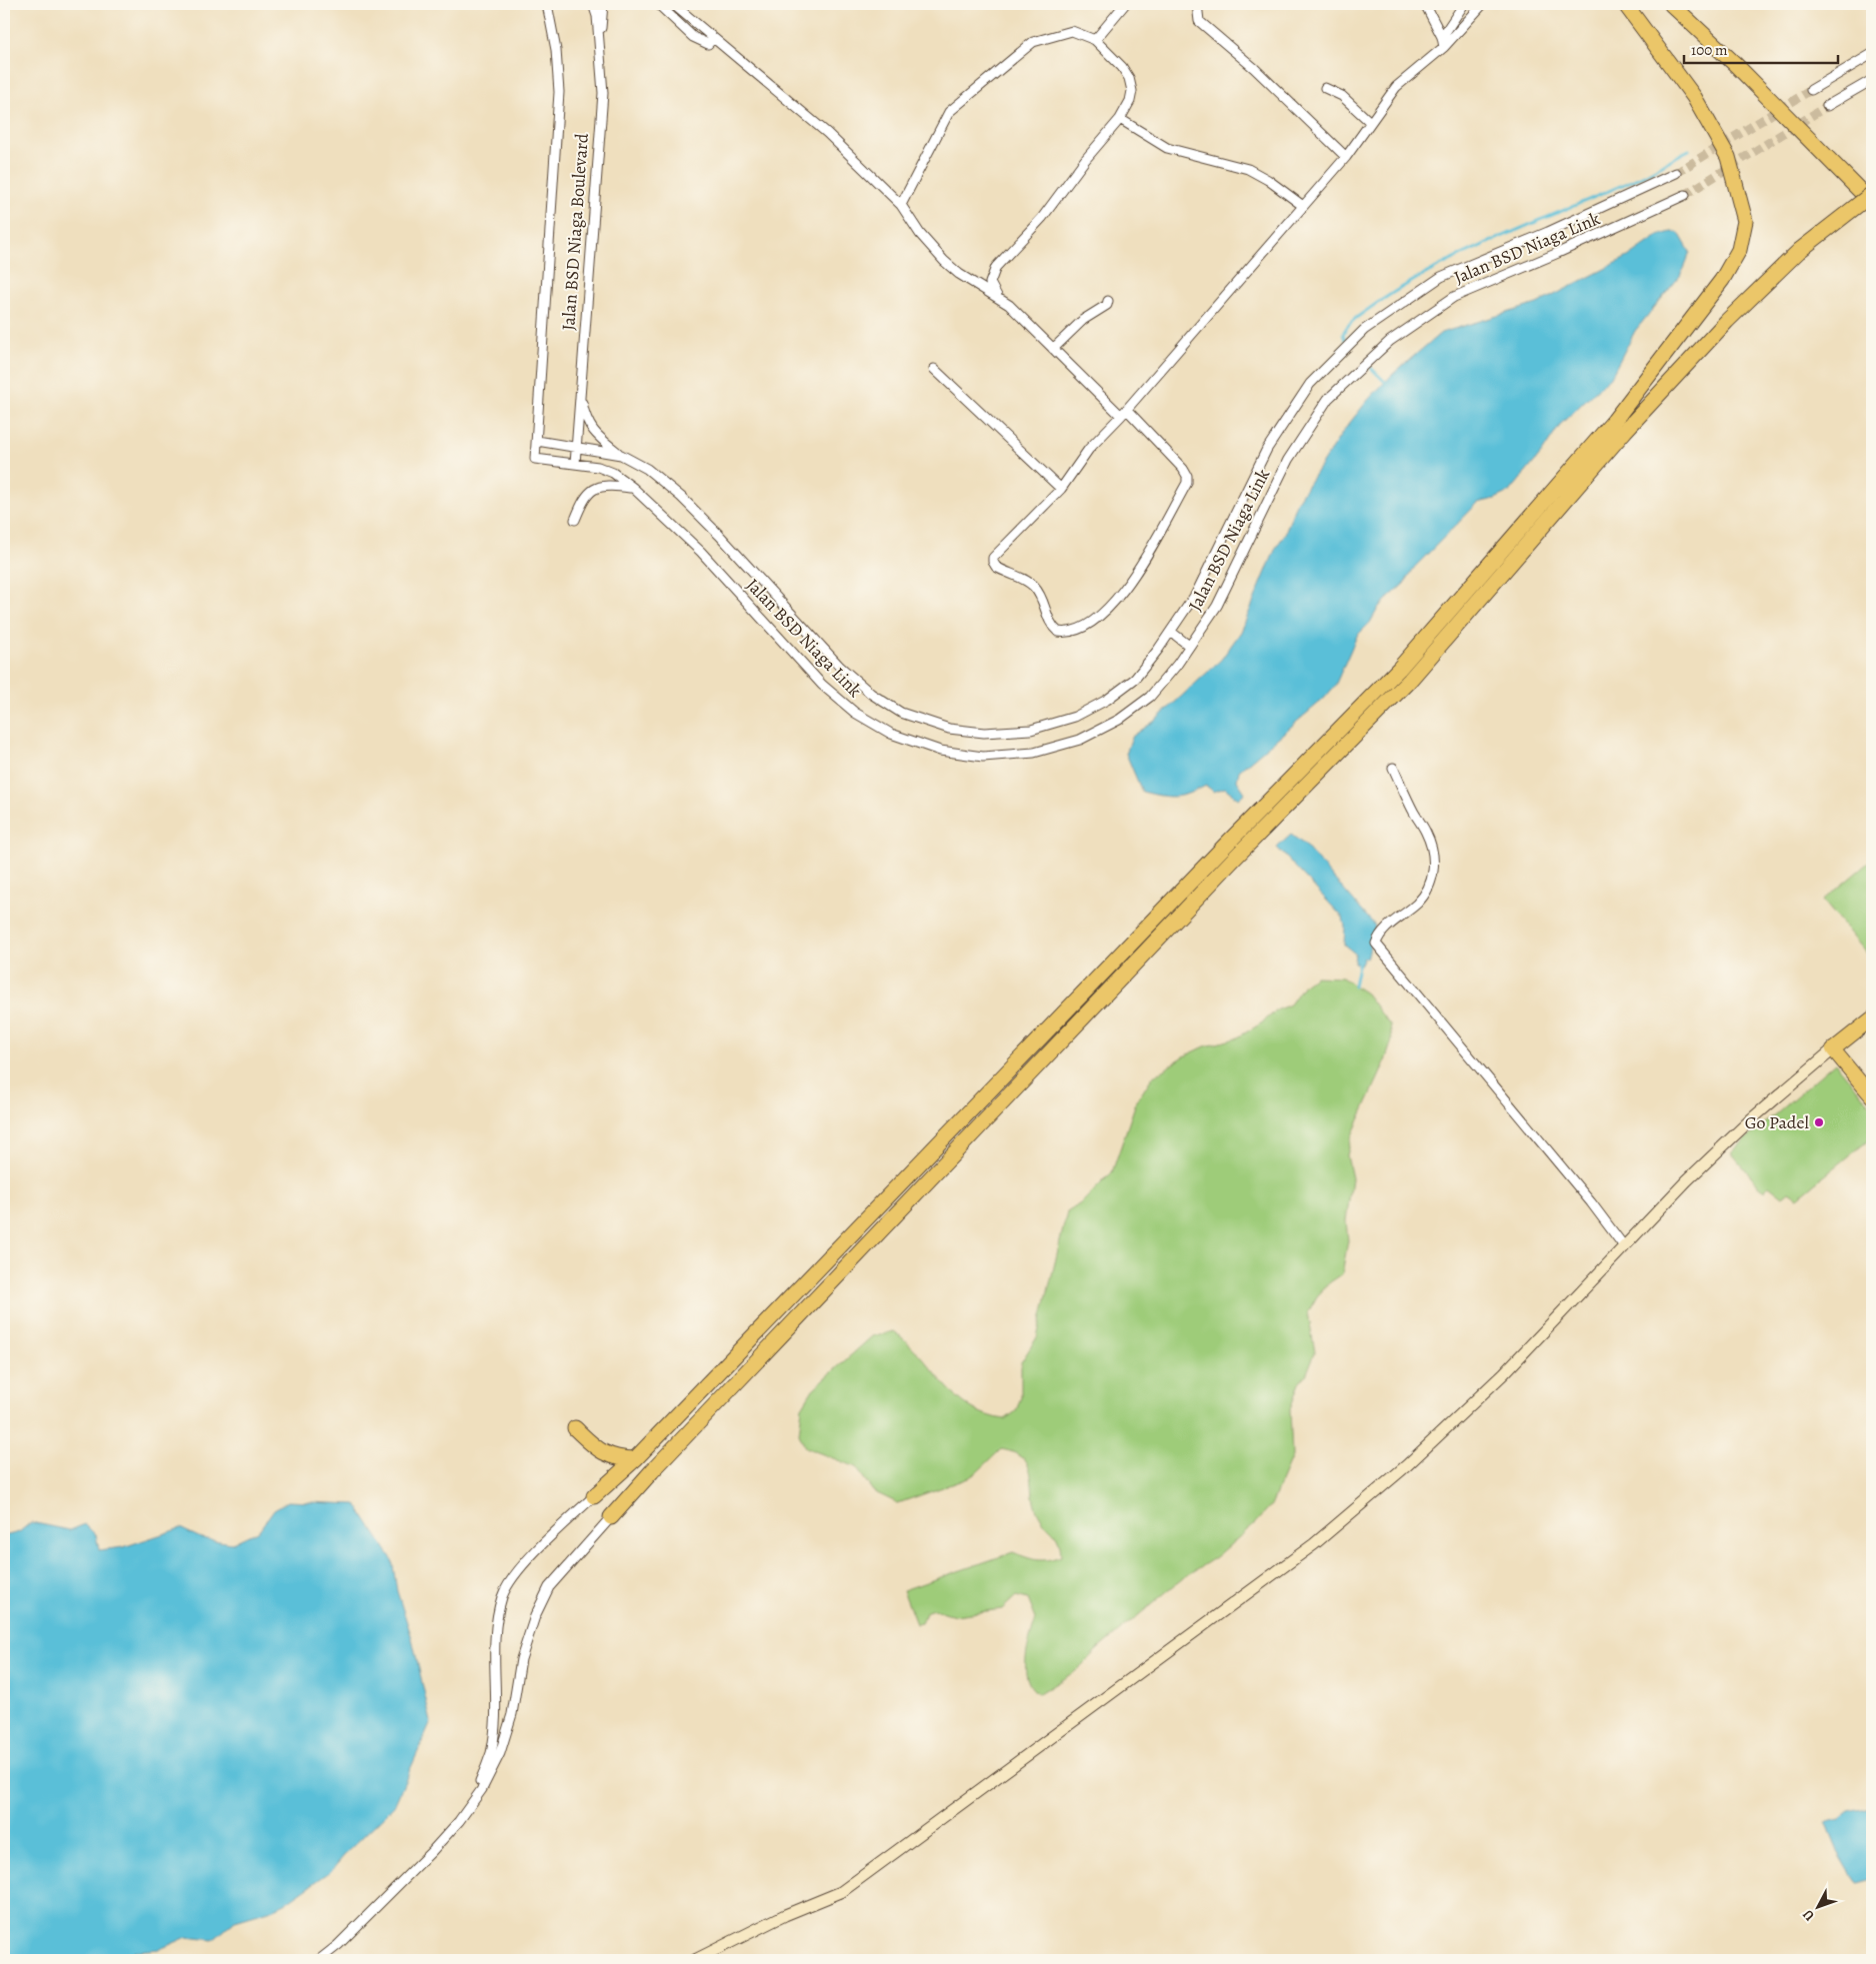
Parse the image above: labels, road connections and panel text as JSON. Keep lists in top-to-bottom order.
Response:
{
  "streets": {
    "street": ["Jalan BSD Niaga Boulevard", "Jalan BSD Niaga Link"]
  },
  "crossings": [
    ["Jalan BSD Niaga Boulevard", "Jalan BSD Niaga Link"]
  ],
  "places": ["Go Padel"],
  "scale_bar": "100 m",
  "north": "bottom left"
}
